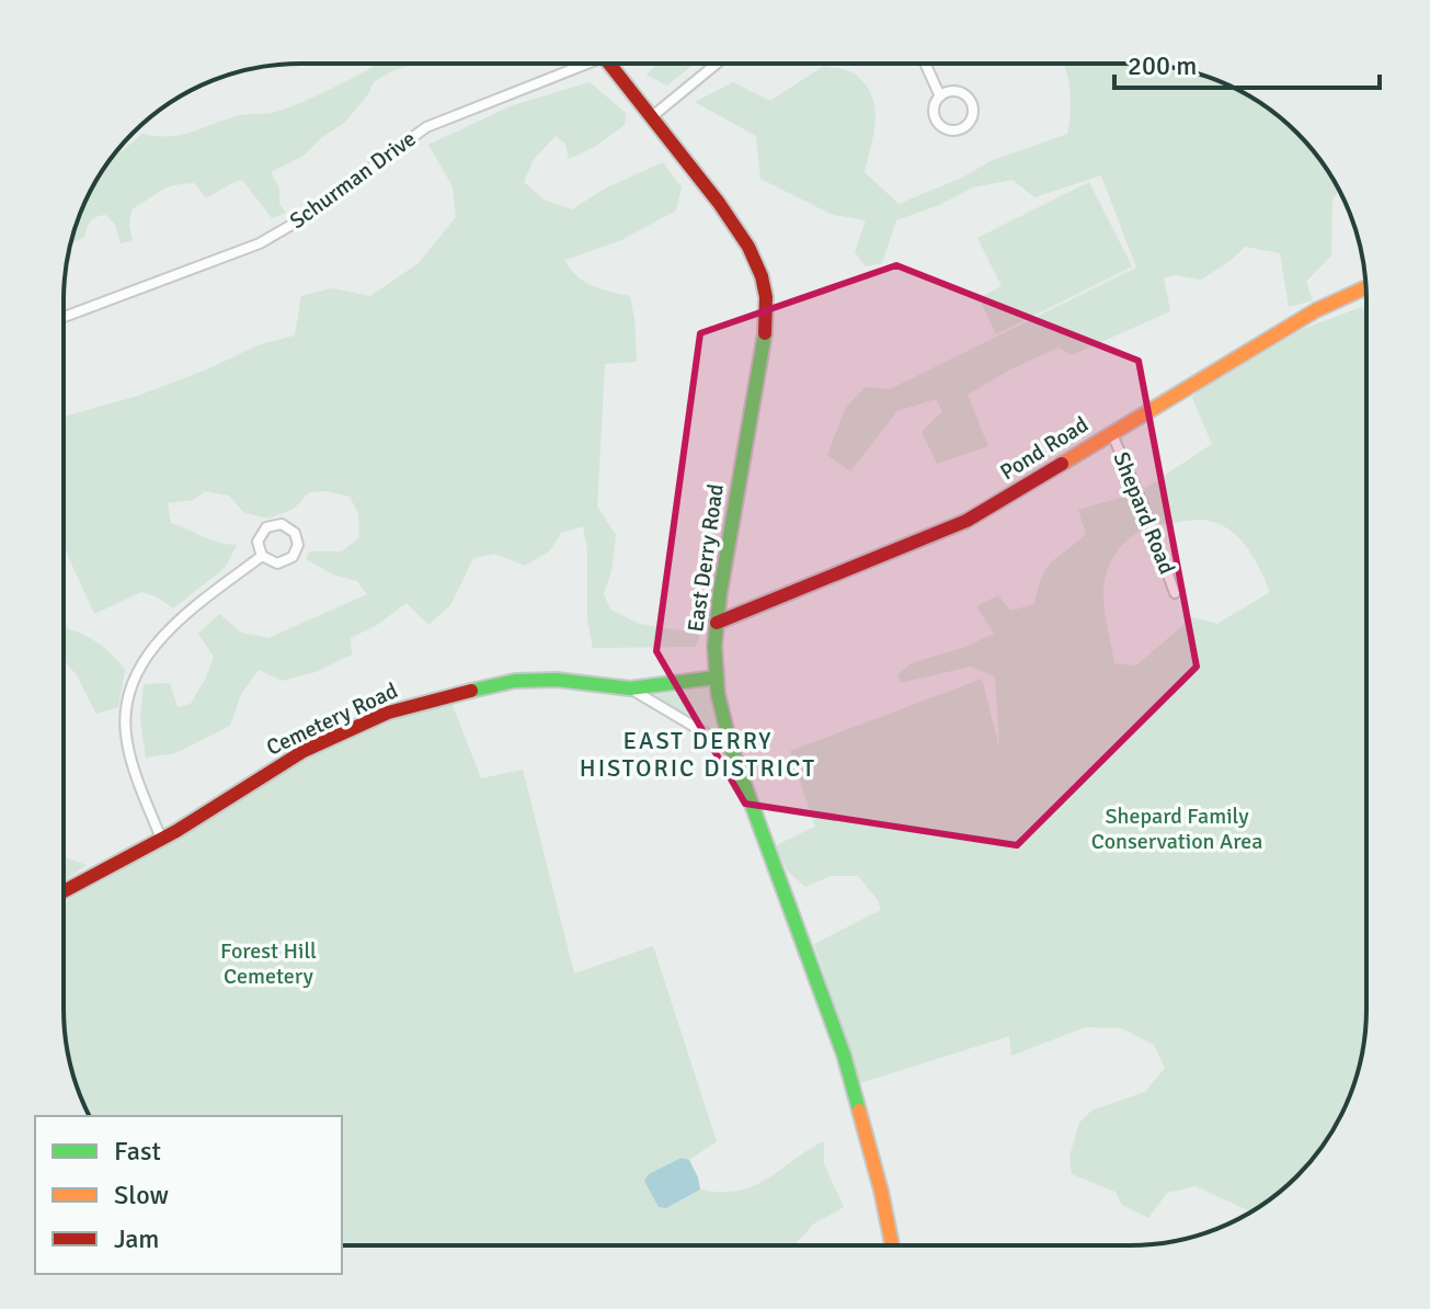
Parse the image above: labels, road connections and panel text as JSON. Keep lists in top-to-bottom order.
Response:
{
  "streets": {
    "street": [
      "Schurman Drive",
      "Pond Road",
      "Shepard Road",
      "East Derry Road",
      "Cemetery Road"
    ]
  },
  "crossings": [
    ["Pond Road", "Shepard Road"],
    ["Pond Road", "East Derry Road"],
    ["East Derry Road", "Cemetery Road"]
  ],
  "districts": ["EAST DERRY HISTORIC DISTRICT"],
  "parks": ["Shepard Family Conservation Area", "Forest Hill Cemetery"],
  "legend": ["Fast", "Slow", "Jam"],
  "scale_bar": "200 m"
}
